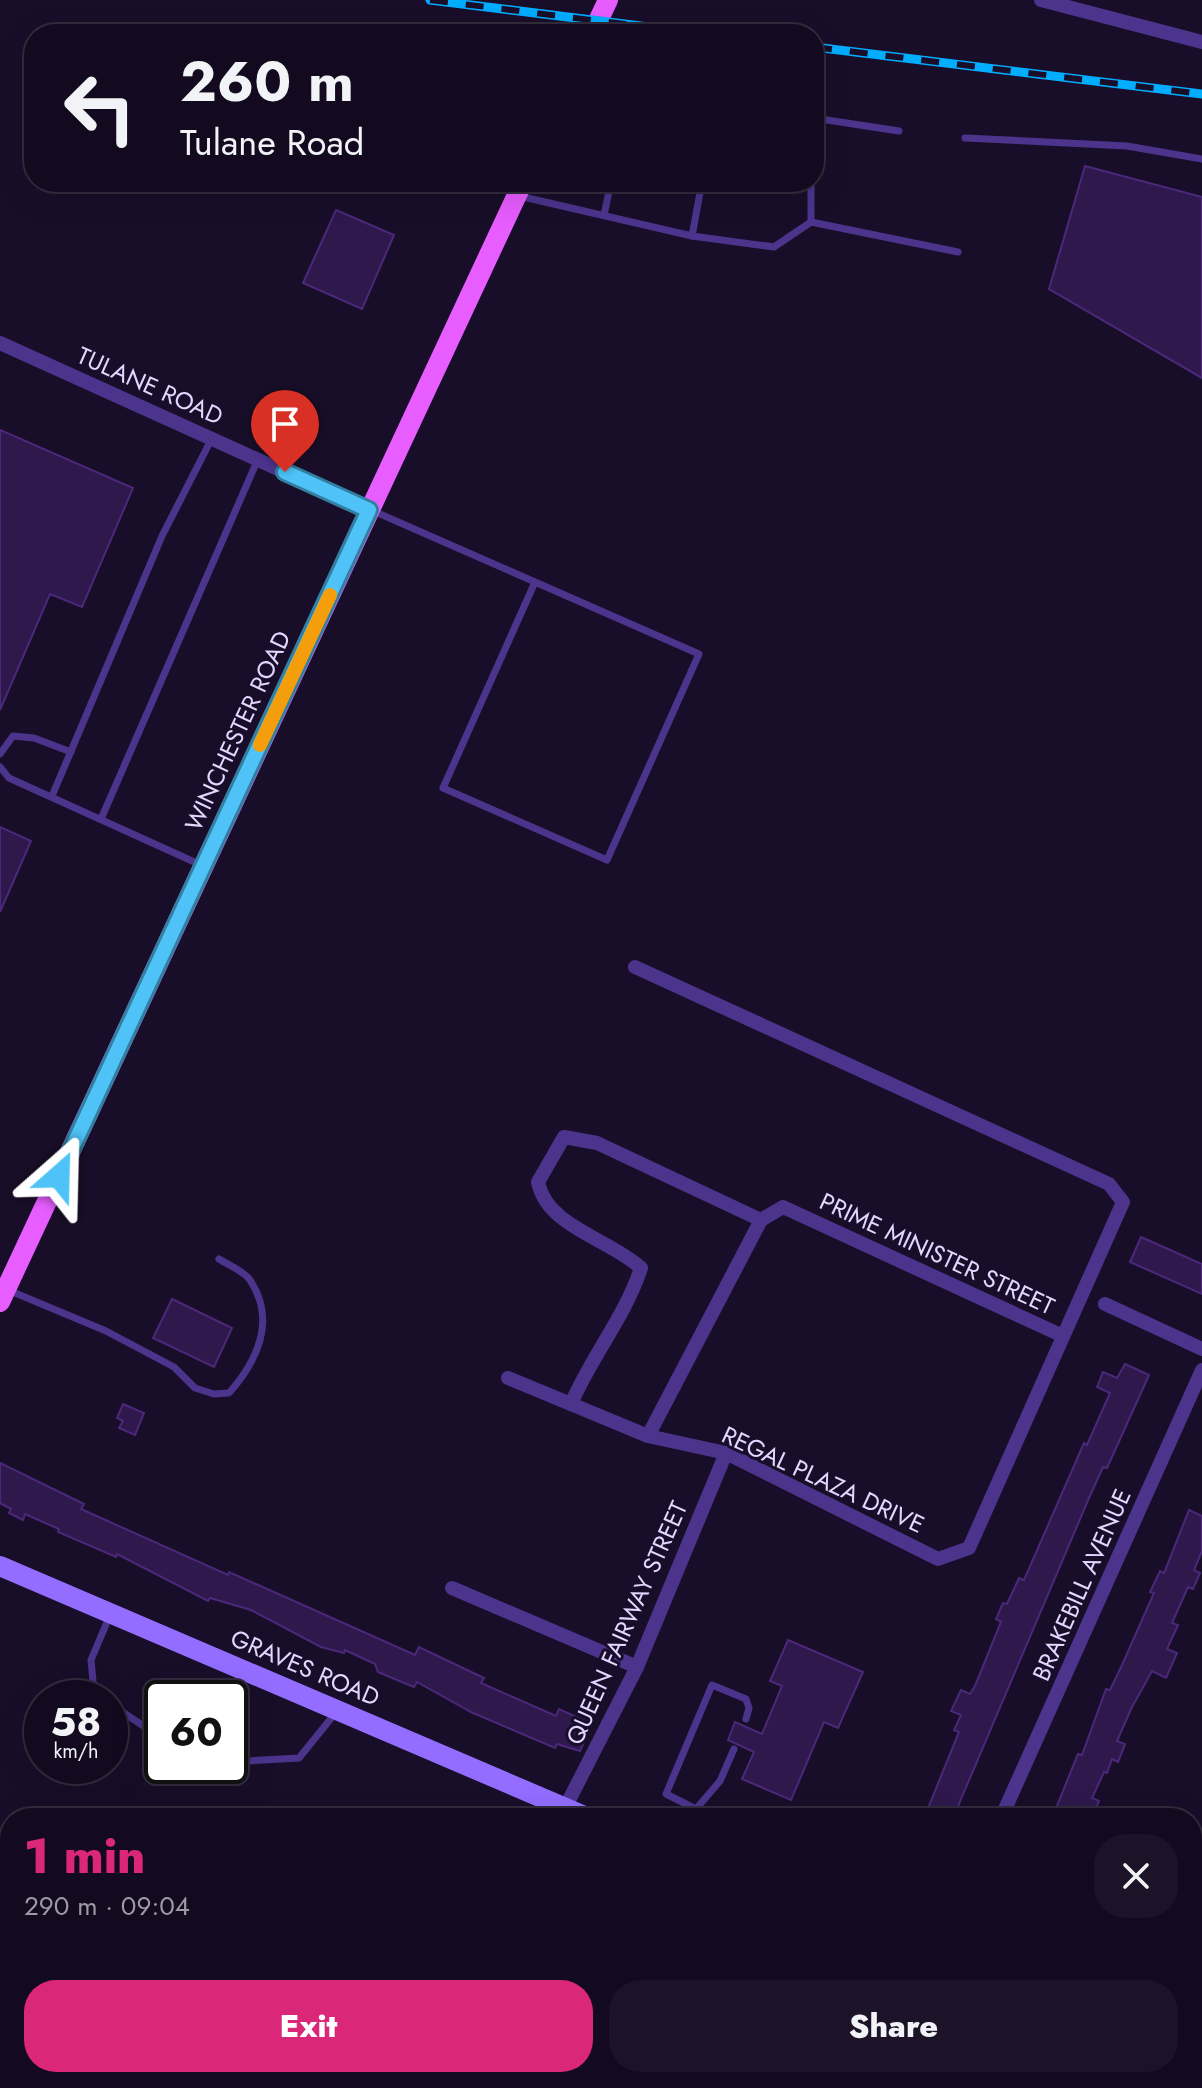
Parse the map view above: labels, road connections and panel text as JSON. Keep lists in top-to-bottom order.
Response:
{
  "streets": {
    "main road": ["WINCHESTER ROAD"],
    "street": [
      "TULANE ROAD",
      "PRIME MINISTER STREET",
      "REGAL PLAZA DRIVE",
      "BRAKEBILL AVENUE",
      "QUEEN FAIRWAY STREET",
      "GRAVES ROAD"
    ]
  },
  "crossings": [
    ["TULANE ROAD", "WINCHESTER ROAD"],
    ["PRIME MINISTER STREET", "REGAL PLAZA DRIVE"],
    ["REGAL PLAZA DRIVE", "QUEEN FAIRWAY STREET"],
    ["QUEEN FAIRWAY STREET", "GRAVES ROAD"]
  ],
  "page": {
    "turn": ["260 m", "Tulane Road"],
    "speed": "58 km/h",
    "limit": "60",
    "heading": ["1 min", "290 m · 09:04"],
    "buttons": ["Exit", "Share"]
  }
}
